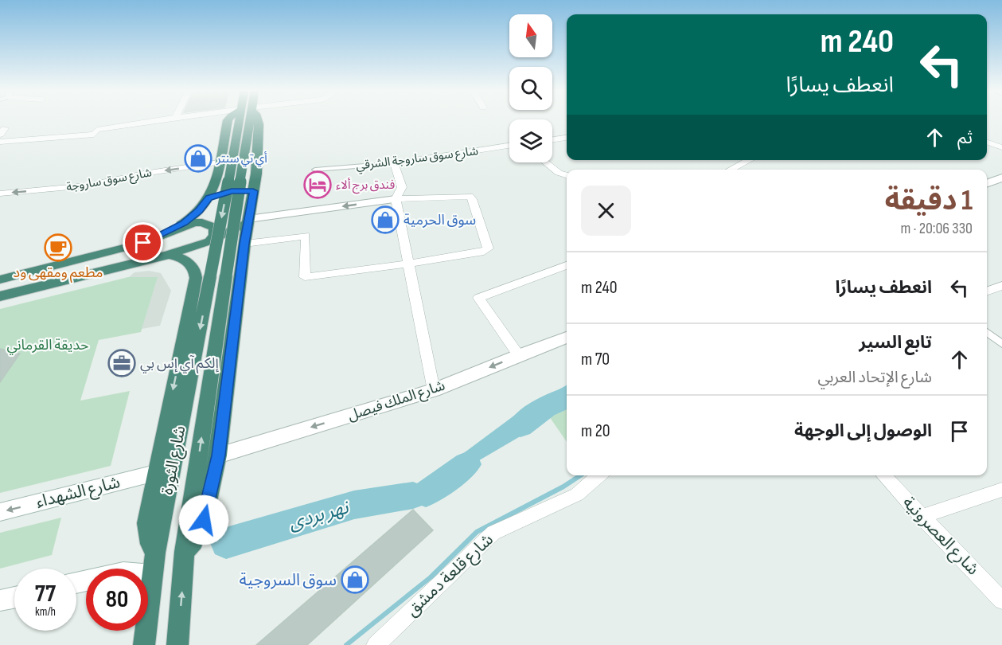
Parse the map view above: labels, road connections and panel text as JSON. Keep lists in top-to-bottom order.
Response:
{
  "streets": {
    "highway": ["شارع الثورة"],
    "street": [
      "شارع سوق ساروجة الشرقي",
      "شارع سوق ساروجة",
      "شارع الملك فيصل",
      "شارع الشهداء",
      "شارع العصرونية",
      "شارع قلعة دمشق"
    ]
  },
  "one_way": ["شارع الملك فيصل"],
  "water": ["نهر بردى"],
  "parks": ["حديقة القرماني"],
  "places": {
    "shop": ["أي تي سنتر", "سوق الحرمية", "سوق السروجية"],
    "hotel": ["فندق برج ألاء"],
    "cafe": ["مطعم ومقهى ود"],
    "office": ["إلكم آي إس بي"]
  },
  "north": "top",
  "page": {
    "turn": ["240 m", "انعطف يسارًا"],
    "then": "ثم",
    "heading": ["1 دقيقة", "330 m · 20:06"],
    "list": [
      {
        "name": "انعطف يسارًا",
        "value": "240 m"
      },
      {
        "name": "تابع السير",
        "note": "شارع الإتحاد العربي",
        "value": "70 m"
      },
      {
        "name": "الوصول إلى الوجهة",
        "value": "20 m"
      }
    ],
    "speed": "77 km/h",
    "limit": "80"
  }
}
